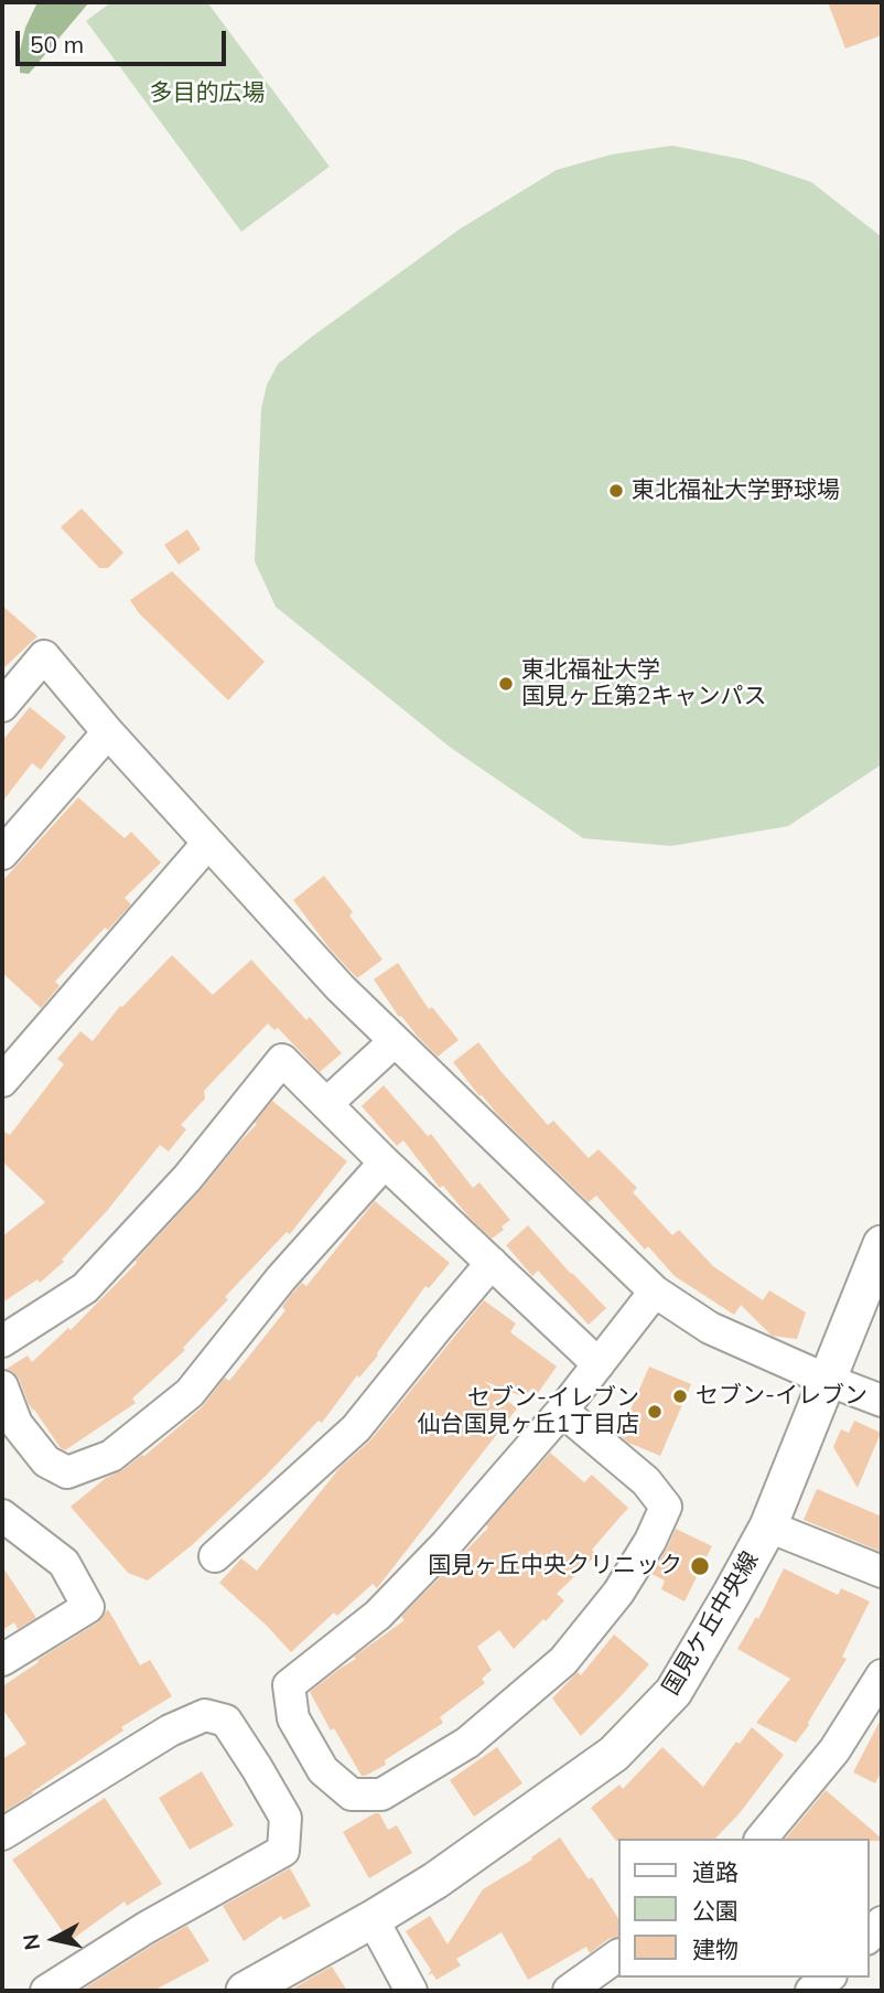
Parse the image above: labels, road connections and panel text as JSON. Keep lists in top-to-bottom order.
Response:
{
  "streets": {
    "street": ["国見ケ丘中央線"]
  },
  "parks": ["多目的広場"],
  "places": [
    "東北福祉大学野球場",
    "東北福祉大学 国見ヶ丘第2キャンパス",
    "セブン-イレブン",
    "セブン-イレブン 仙台国見ヶ丘1丁目店",
    "国見ヶ丘中央クリニック"
  ],
  "legend": ["道路", "公園", "建物"],
  "scale_bar": "50 m",
  "north": "left"
}
